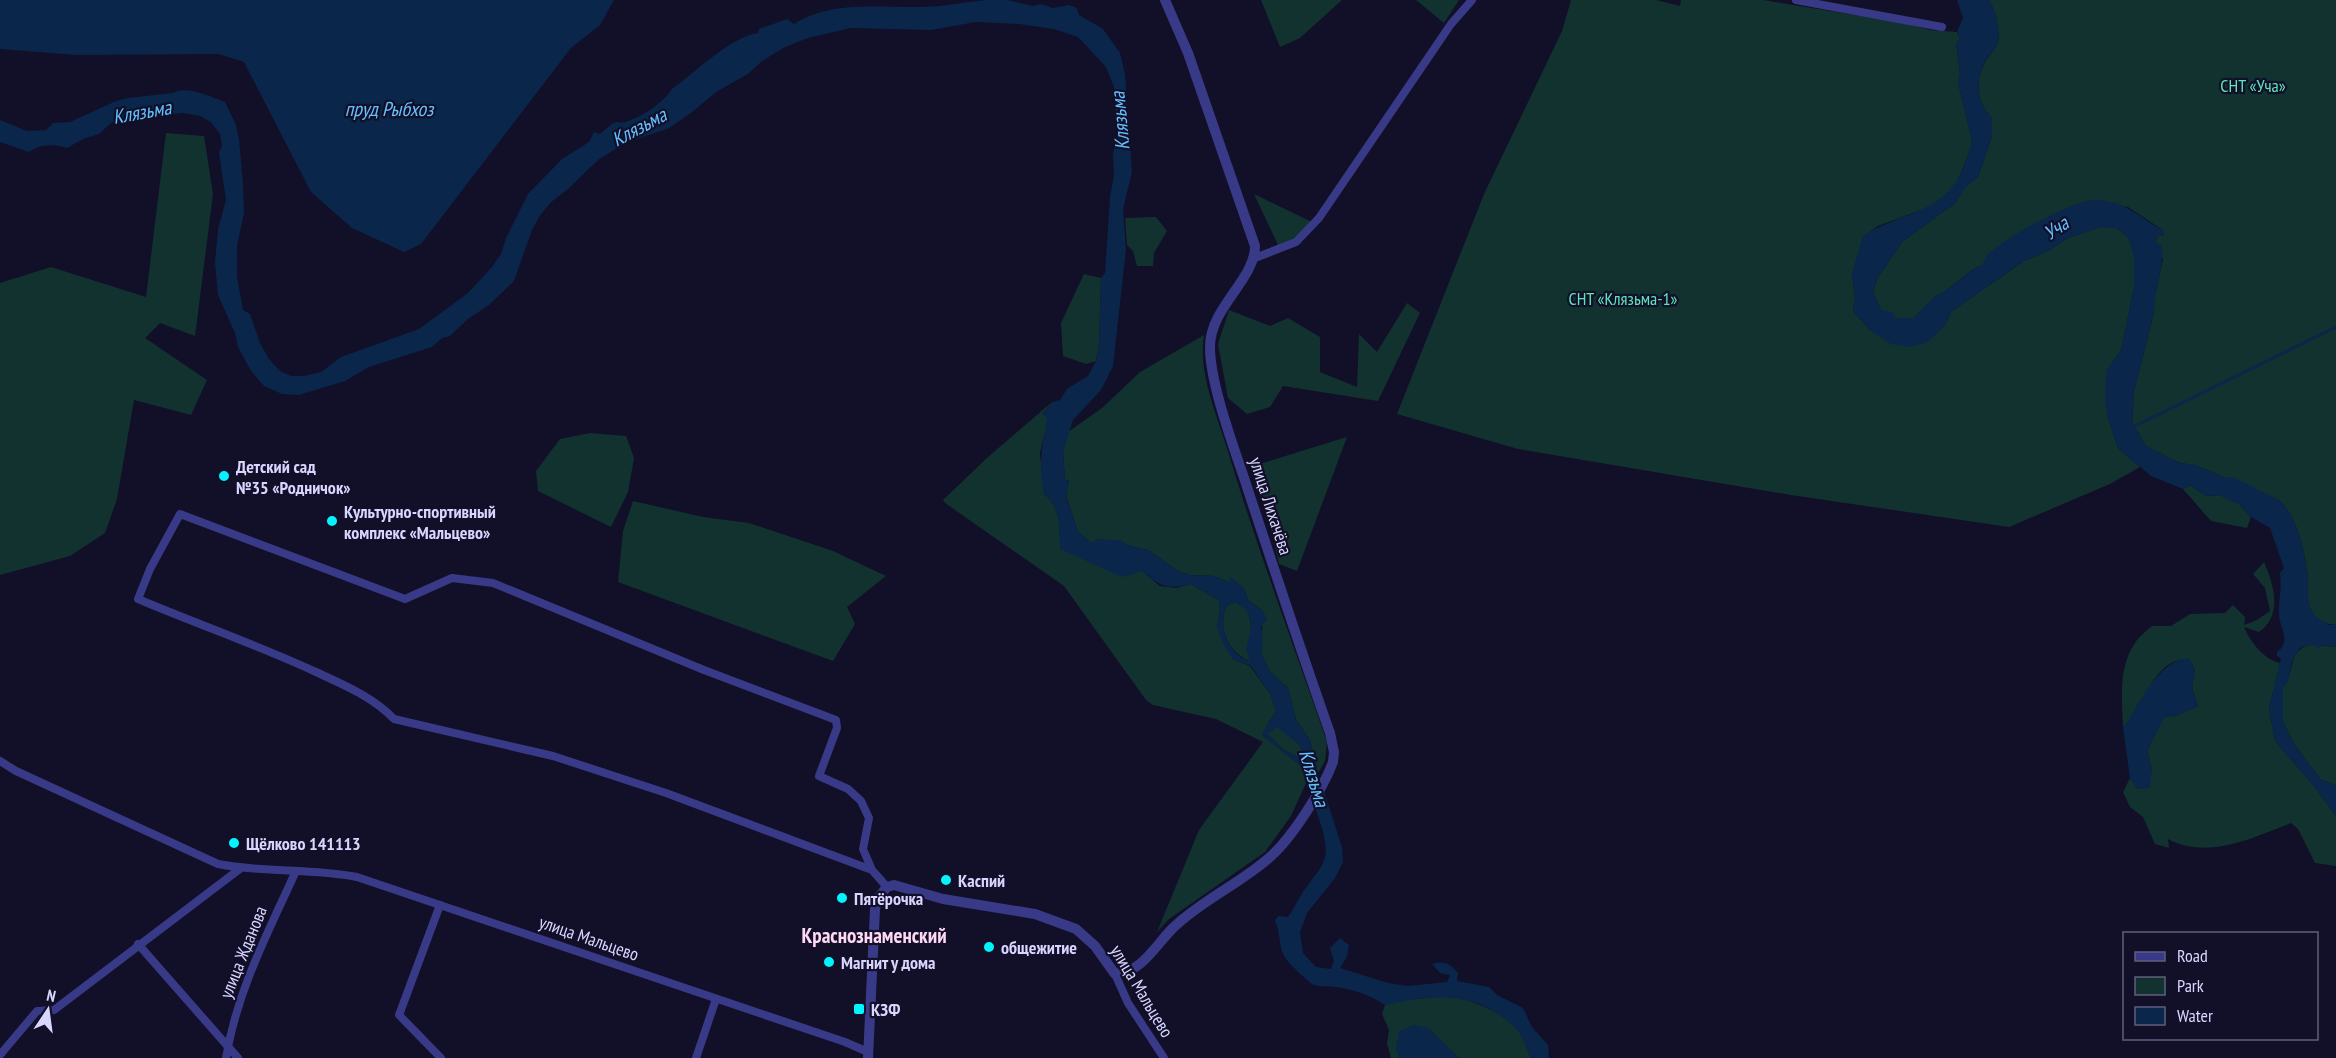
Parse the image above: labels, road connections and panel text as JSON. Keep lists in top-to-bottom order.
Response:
{
  "streets": {
    "street": ["улица Лихачёва", "улица Мальцево", "улица Жданова"]
  },
  "crossings": [
    ["улица Лихачёва", "улица Мальцево"],
    ["улица Мальцево", "улица Жданова"]
  ],
  "districts": ["Краснознаменский"],
  "water": ["пруд Рыбхоз", "Клязьма", "Уча"],
  "parks": ["СНТ «Уча»", "СНТ «Клязьма-1»"],
  "places": {
    "other": [
      "Детский сад №35 «Родничок»",
      "Культурно-спортивный комплекс «Мальцево»",
      "Щёлково 141113",
      "Каспий",
      "Пятёрочка",
      "общежитие",
      "Магнит у дома"
    ],
    "transit": ["КЗФ"]
  },
  "legend": ["Road", "Park", "Water"],
  "north": "top"
}
